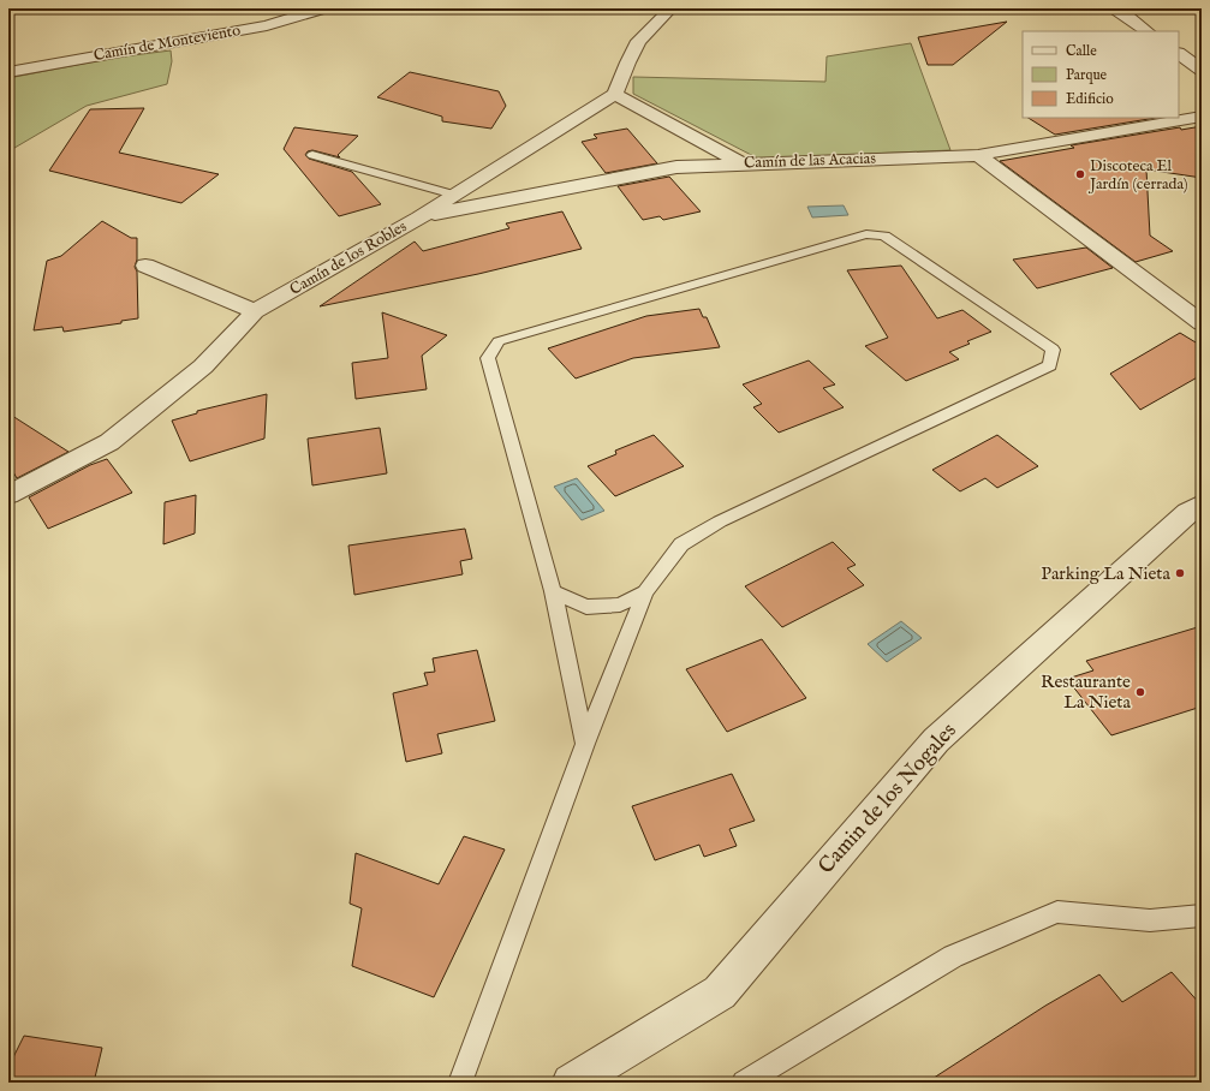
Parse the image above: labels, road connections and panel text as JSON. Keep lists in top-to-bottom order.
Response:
{
  "streets": {
    "street": [
      "Camín de Monteviento",
      "Camín de las Acacias",
      "Camín de los Robles",
      "Camin de los Nogales"
    ]
  },
  "crossings": [
    ["Camín de las Acacias", "Camín de los Robles"]
  ],
  "places": ["Discoteca El Jardín (cerrada)", "Parking La Nieta", "Restaurante La Nieta"],
  "legend": ["Calle", "Parque", "Edificio"]
}
